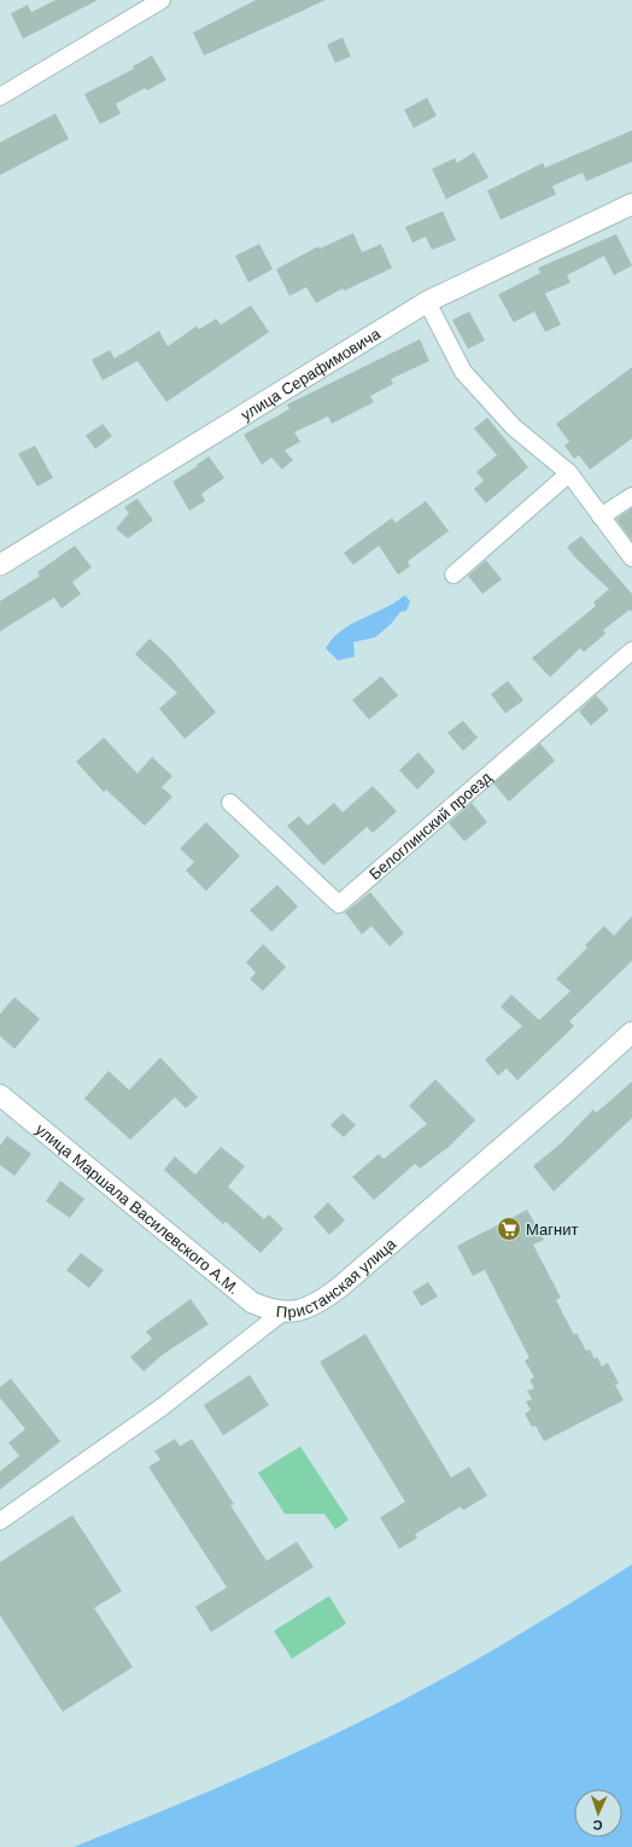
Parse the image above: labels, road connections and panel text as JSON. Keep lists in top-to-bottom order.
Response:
{
  "streets": {
    "street": [
      "улица Серафимовича",
      "Белоглинский проезд",
      "улица Маршала Василевского А.М.",
      "Пристанская улица"
    ]
  },
  "crossings": [
    ["улица Маршала Василевского А.М.", "Пристанская улица"]
  ],
  "places": {
    "supermarket": ["Магнит"]
  },
  "north": "bottom"
}
